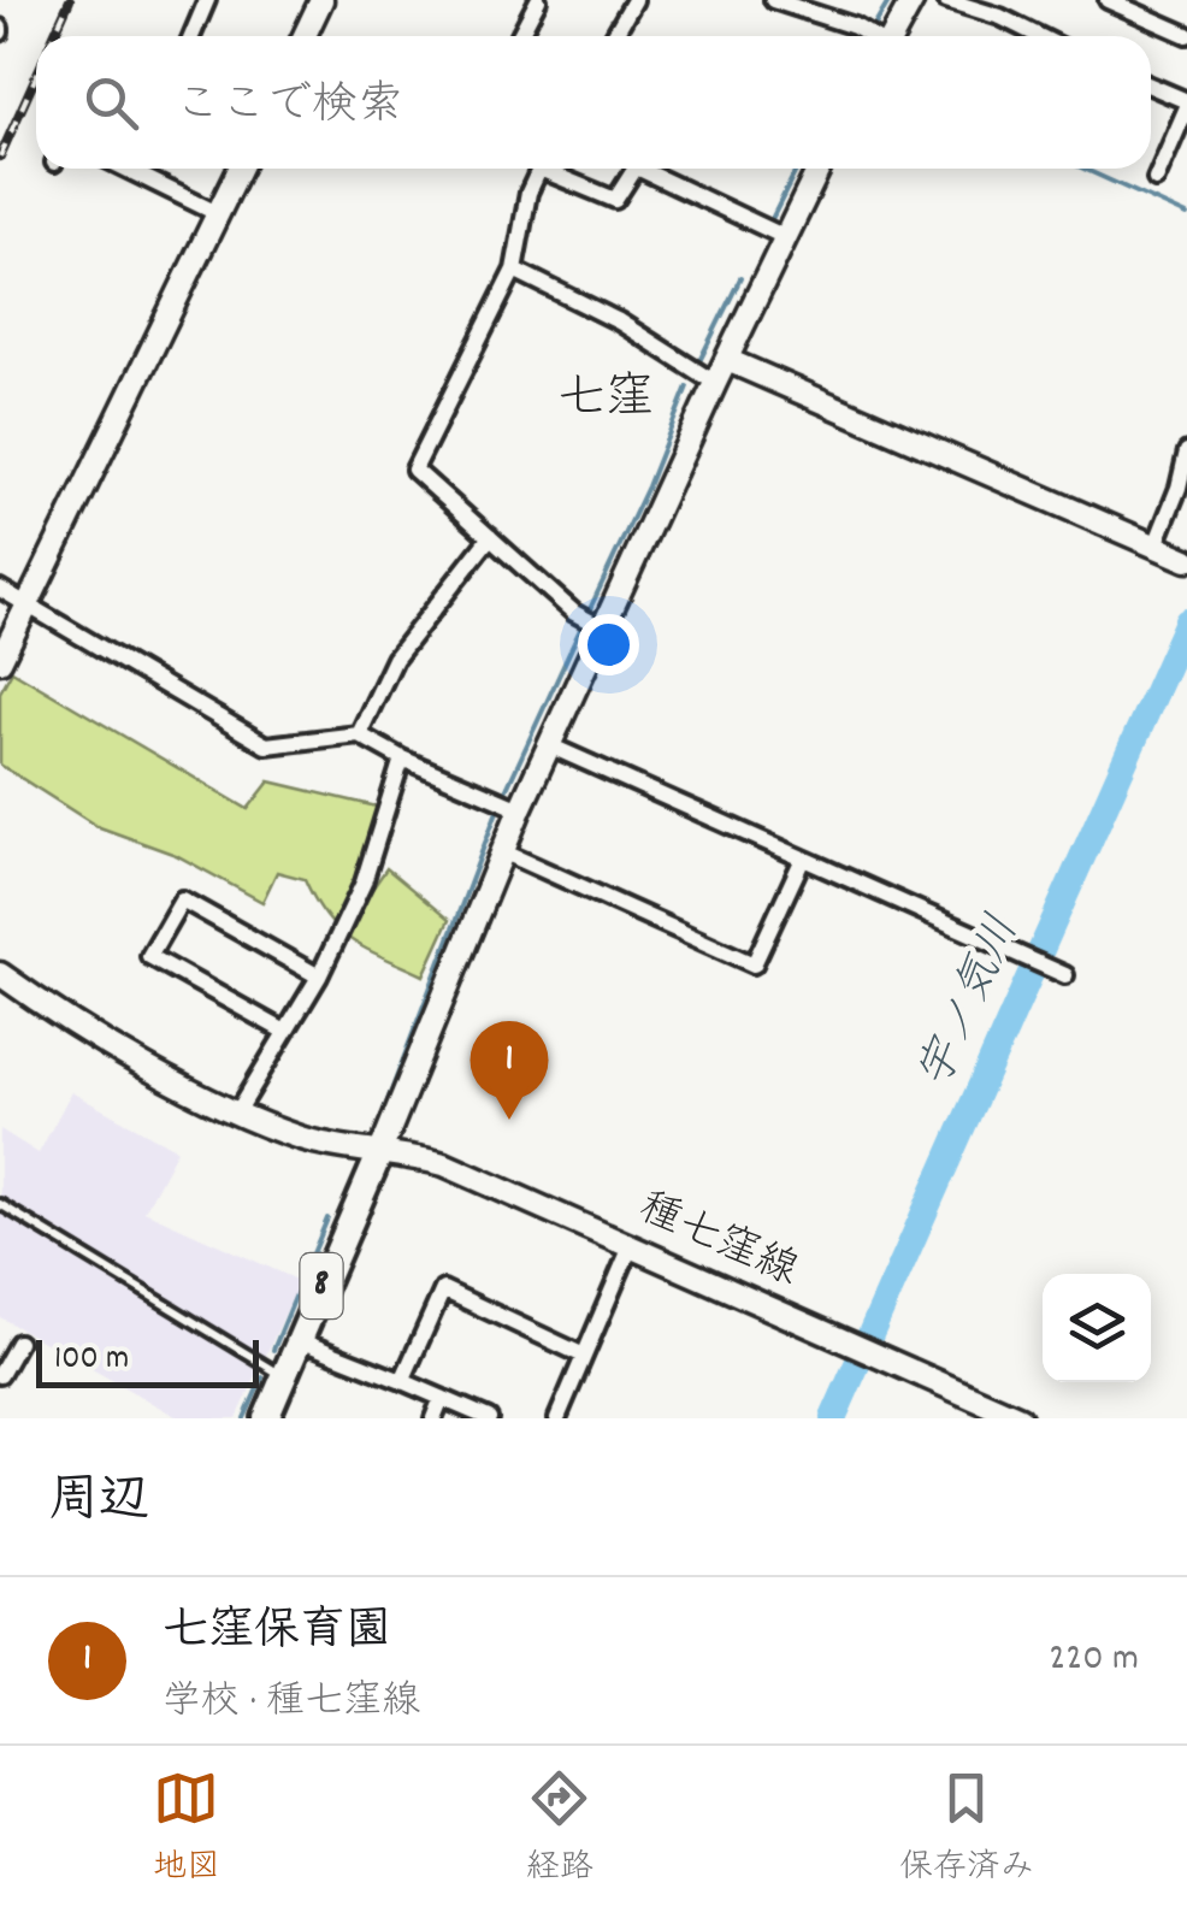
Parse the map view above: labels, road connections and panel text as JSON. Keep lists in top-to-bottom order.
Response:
{
  "streets": {
    "main road": ["8"],
    "street": ["種七窪線"]
  },
  "crossings": [
    ["種七窪線", "8"]
  ],
  "districts": ["七窪"],
  "water": ["宇ノ気川"],
  "scale_bar": "100 m",
  "page": {
    "search": "ここで検索",
    "pins": "1",
    "scale": "100 m",
    "heading": "周辺",
    "list": [
      {
        "mark": "1",
        "name": "七窪保育園",
        "note": "学校 · 種七窪線",
        "value": "220 m"
      }
    ],
    "nav": ["地図", "経路", "保存済み"]
  }
}
